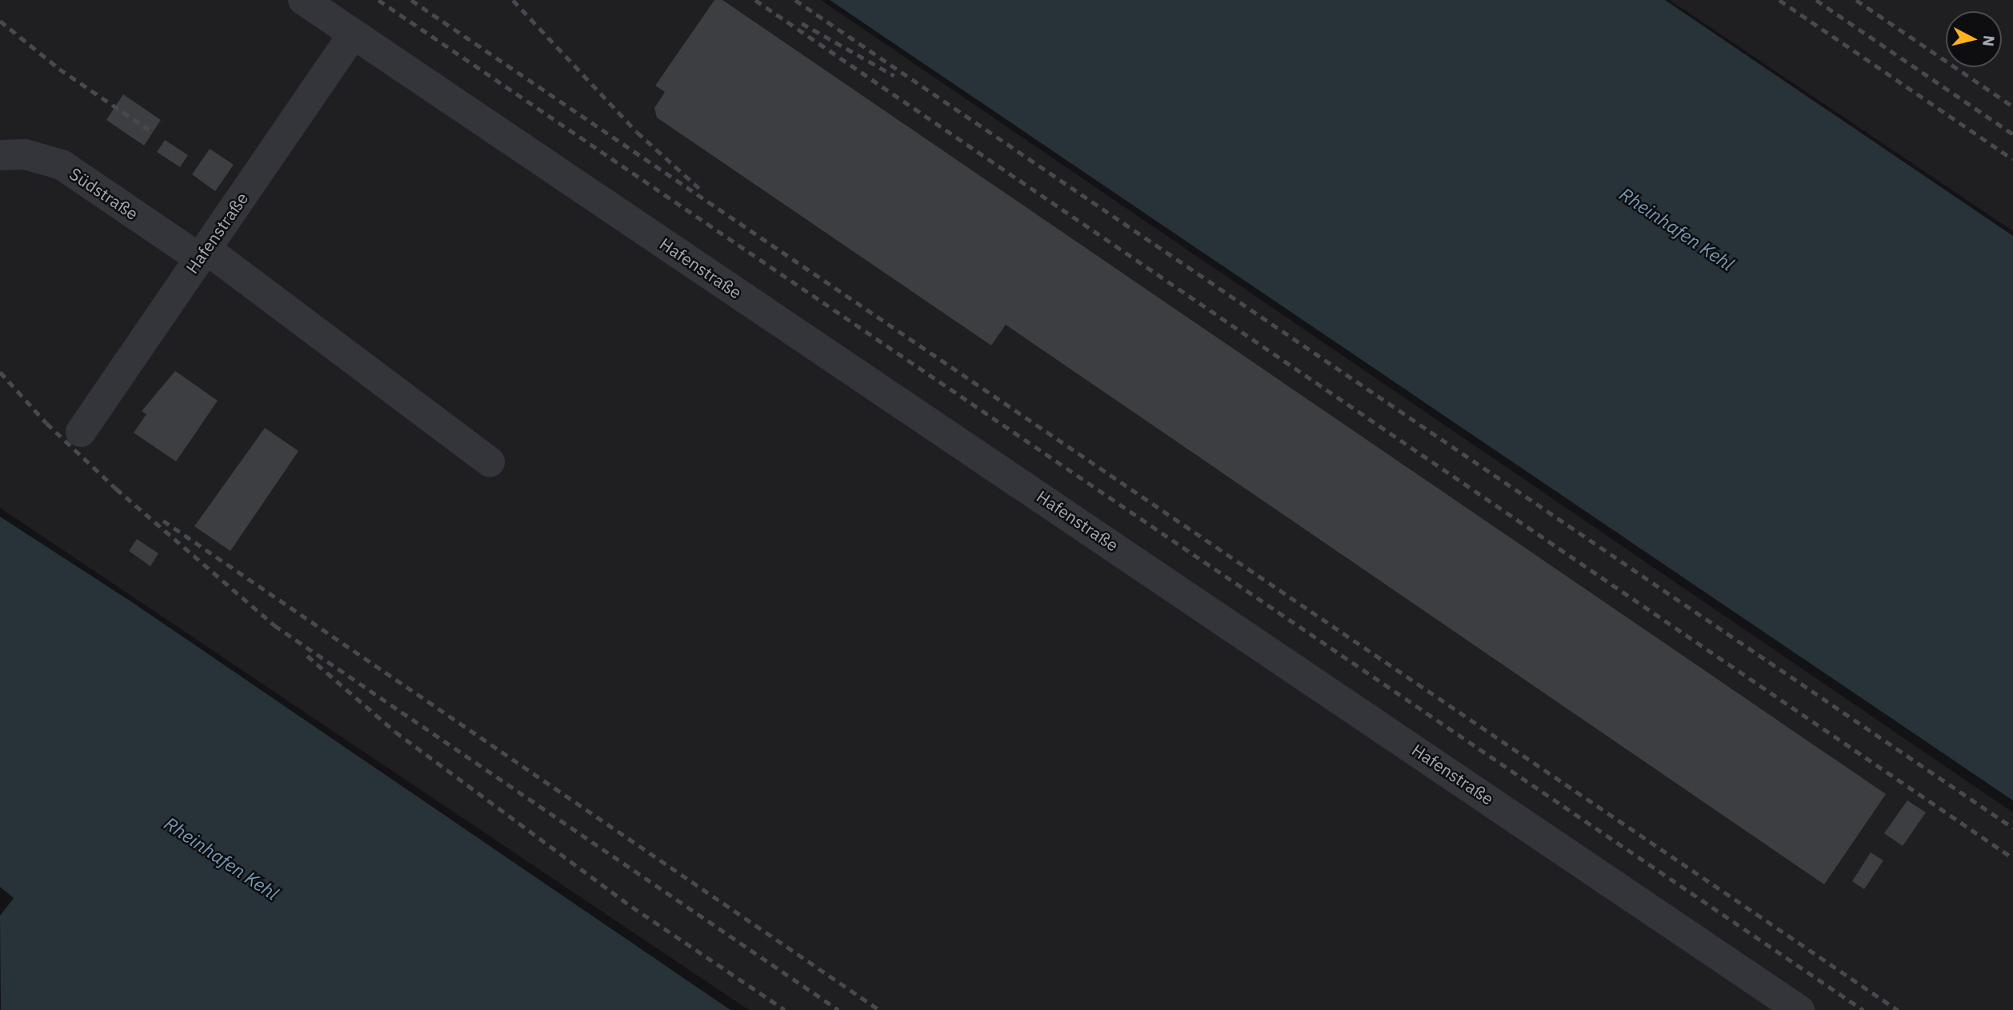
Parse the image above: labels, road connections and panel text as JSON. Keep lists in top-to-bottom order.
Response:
{
  "streets": {
    "street": ["Südstraße", "Hafenstraße"]
  },
  "crossings": [
    ["Südstraße", "Hafenstraße"]
  ],
  "water": ["Rheinhafen Kehl"],
  "north": "right"
}
